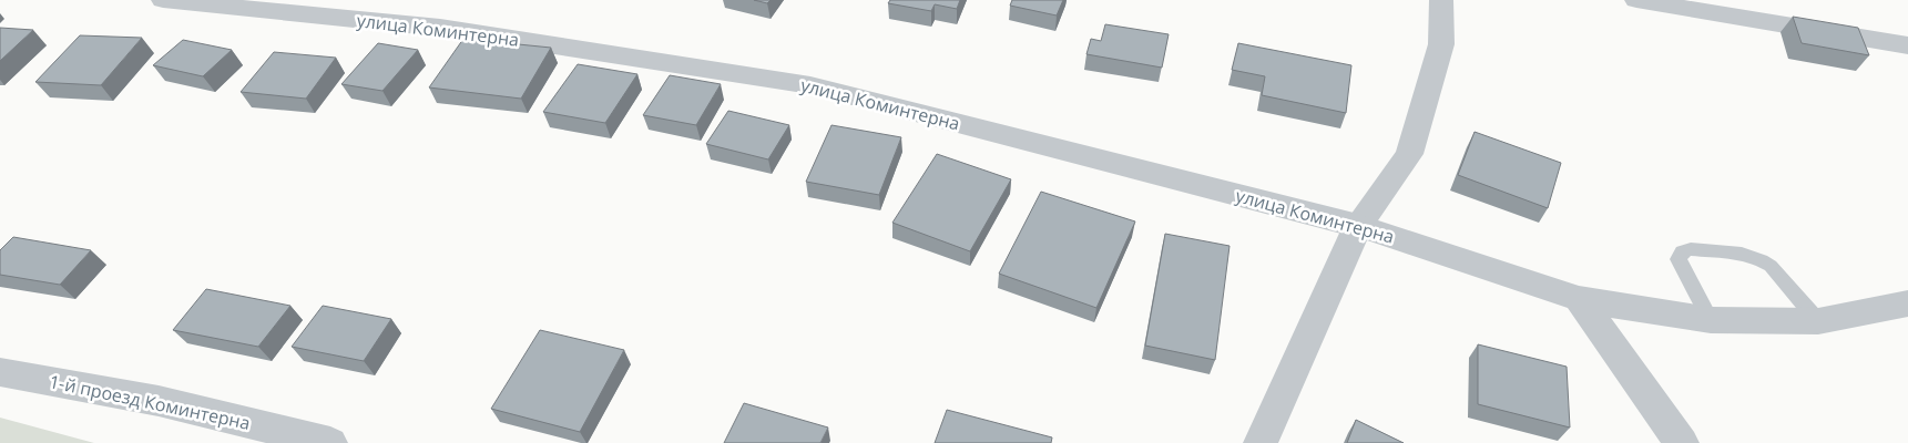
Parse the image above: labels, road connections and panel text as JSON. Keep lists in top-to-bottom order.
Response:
{
  "streets": {
    "street": ["улица Коминтерна", "1-й проезд Коминтерна"]
  }
}
